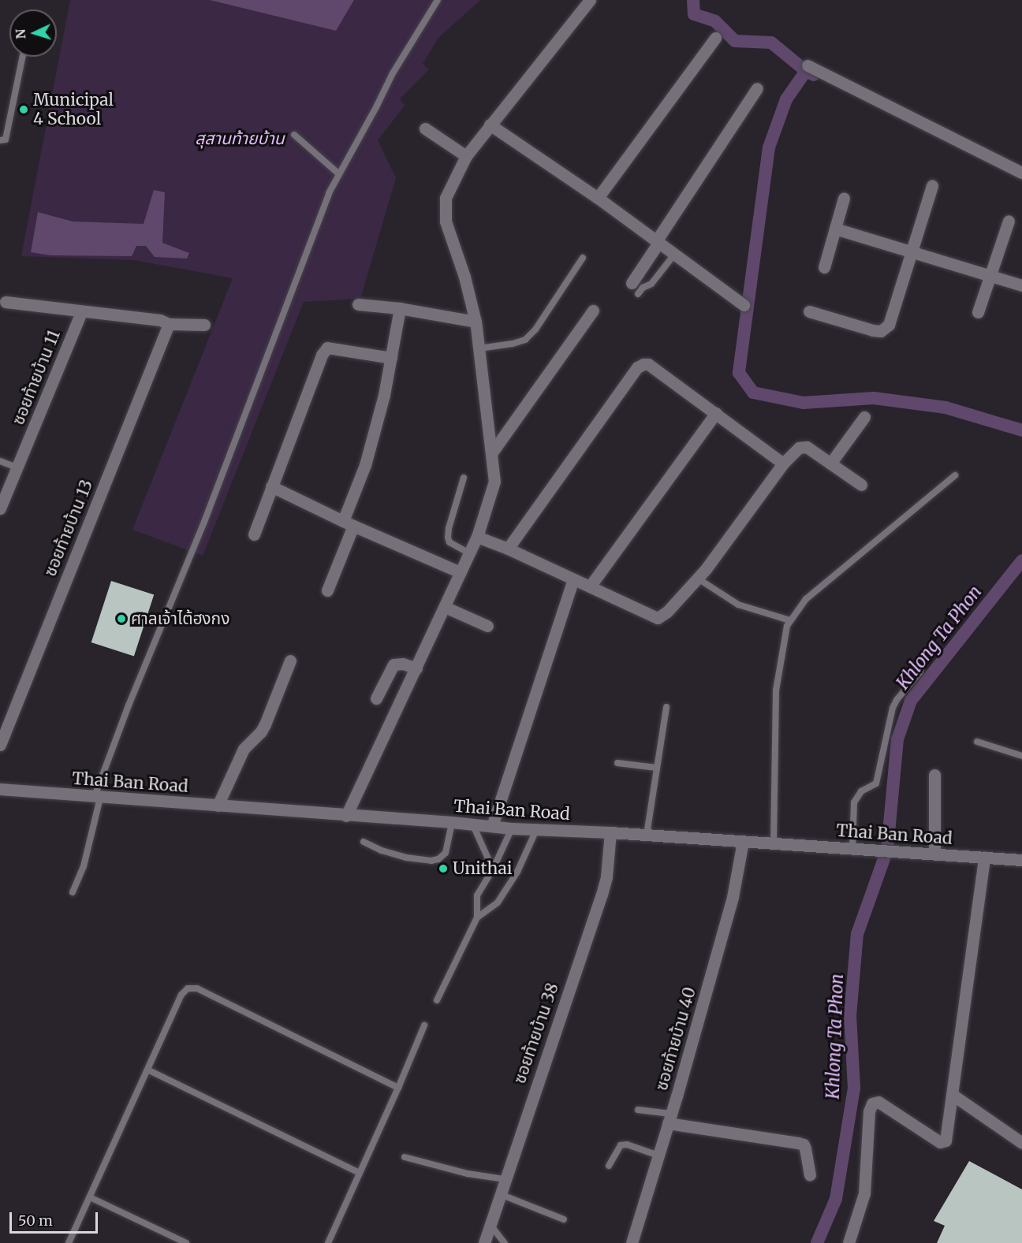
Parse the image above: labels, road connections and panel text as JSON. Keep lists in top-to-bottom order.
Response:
{
  "streets": {
    "street": [
      "ซอยท้ายบ้าน 11",
      "ซอยท้ายบ้าน 13",
      "Thai Ban Road",
      "ซอยท้ายบ้าน 38",
      "ซอยท้ายบ้าน 40"
    ]
  },
  "crossings": [
    ["Thai Ban Road", "ซอยท้ายบ้าน 38"],
    ["Thai Ban Road", "ซอยท้ายบ้าน 40"]
  ],
  "water": ["Khlong Ta Phon"],
  "parks": ["สุสานท้ายบ้าน"],
  "places": ["Municipal 4 School", "ศาลเจ้าไต้ฮงกง", "Unithai"],
  "scale_bar": "50 m",
  "north": "left"
}
